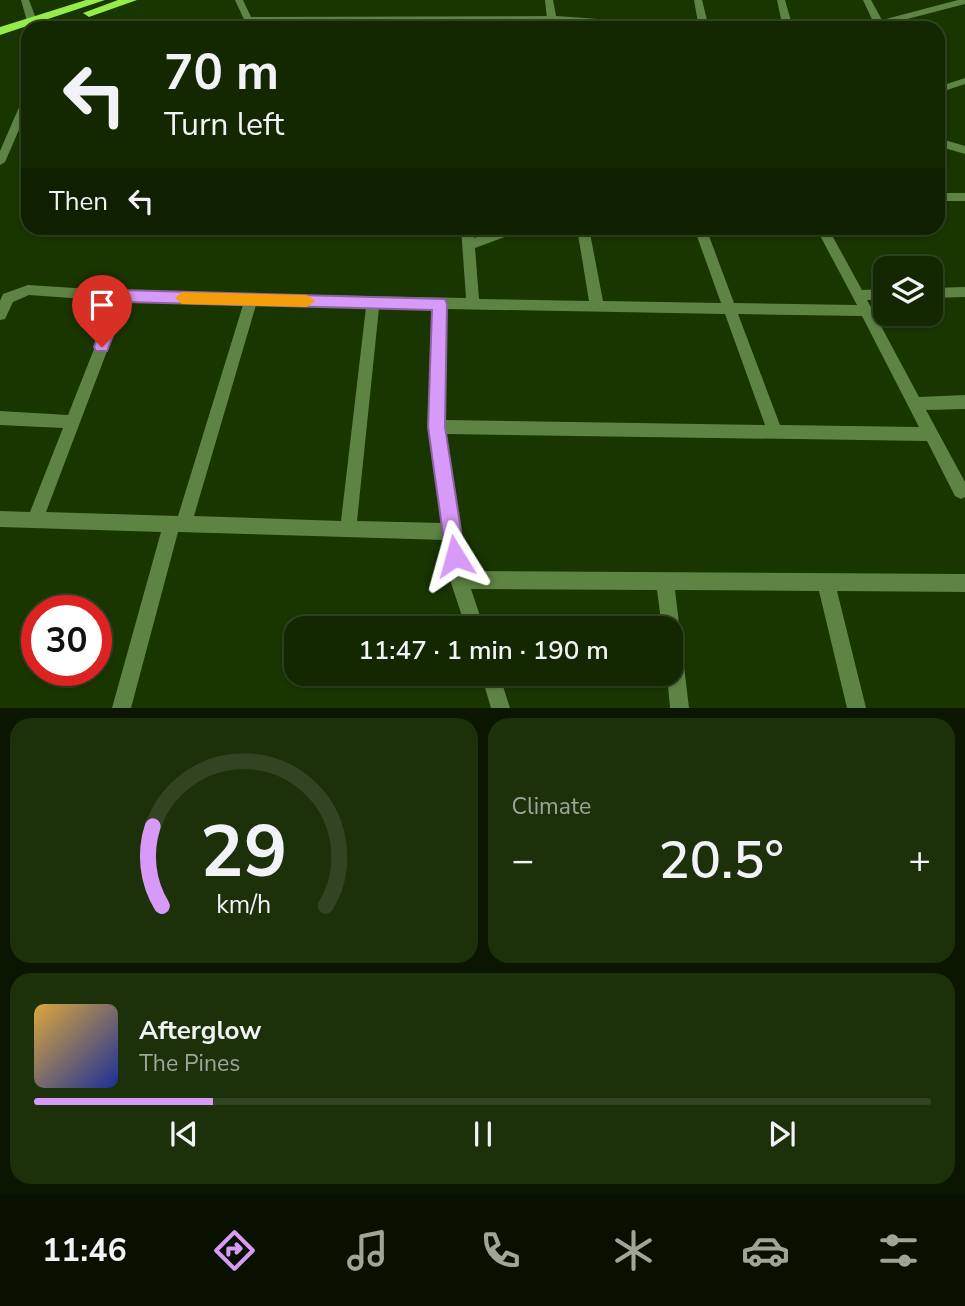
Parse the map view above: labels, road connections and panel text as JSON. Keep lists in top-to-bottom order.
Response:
{
  "page": {
    "turn": ["70 m", "Turn left"],
    "then": "Then",
    "limit": "30",
    "trip": "11:47 · 1 min · 190 m",
    "tile": "Climate",
    "heat": ["−", "20.5°", "+"],
    "song": ["Afterglow", "The Pines"],
    "tabs": "11:46",
    "gauge": ["29", "km/h"]
  }
}
